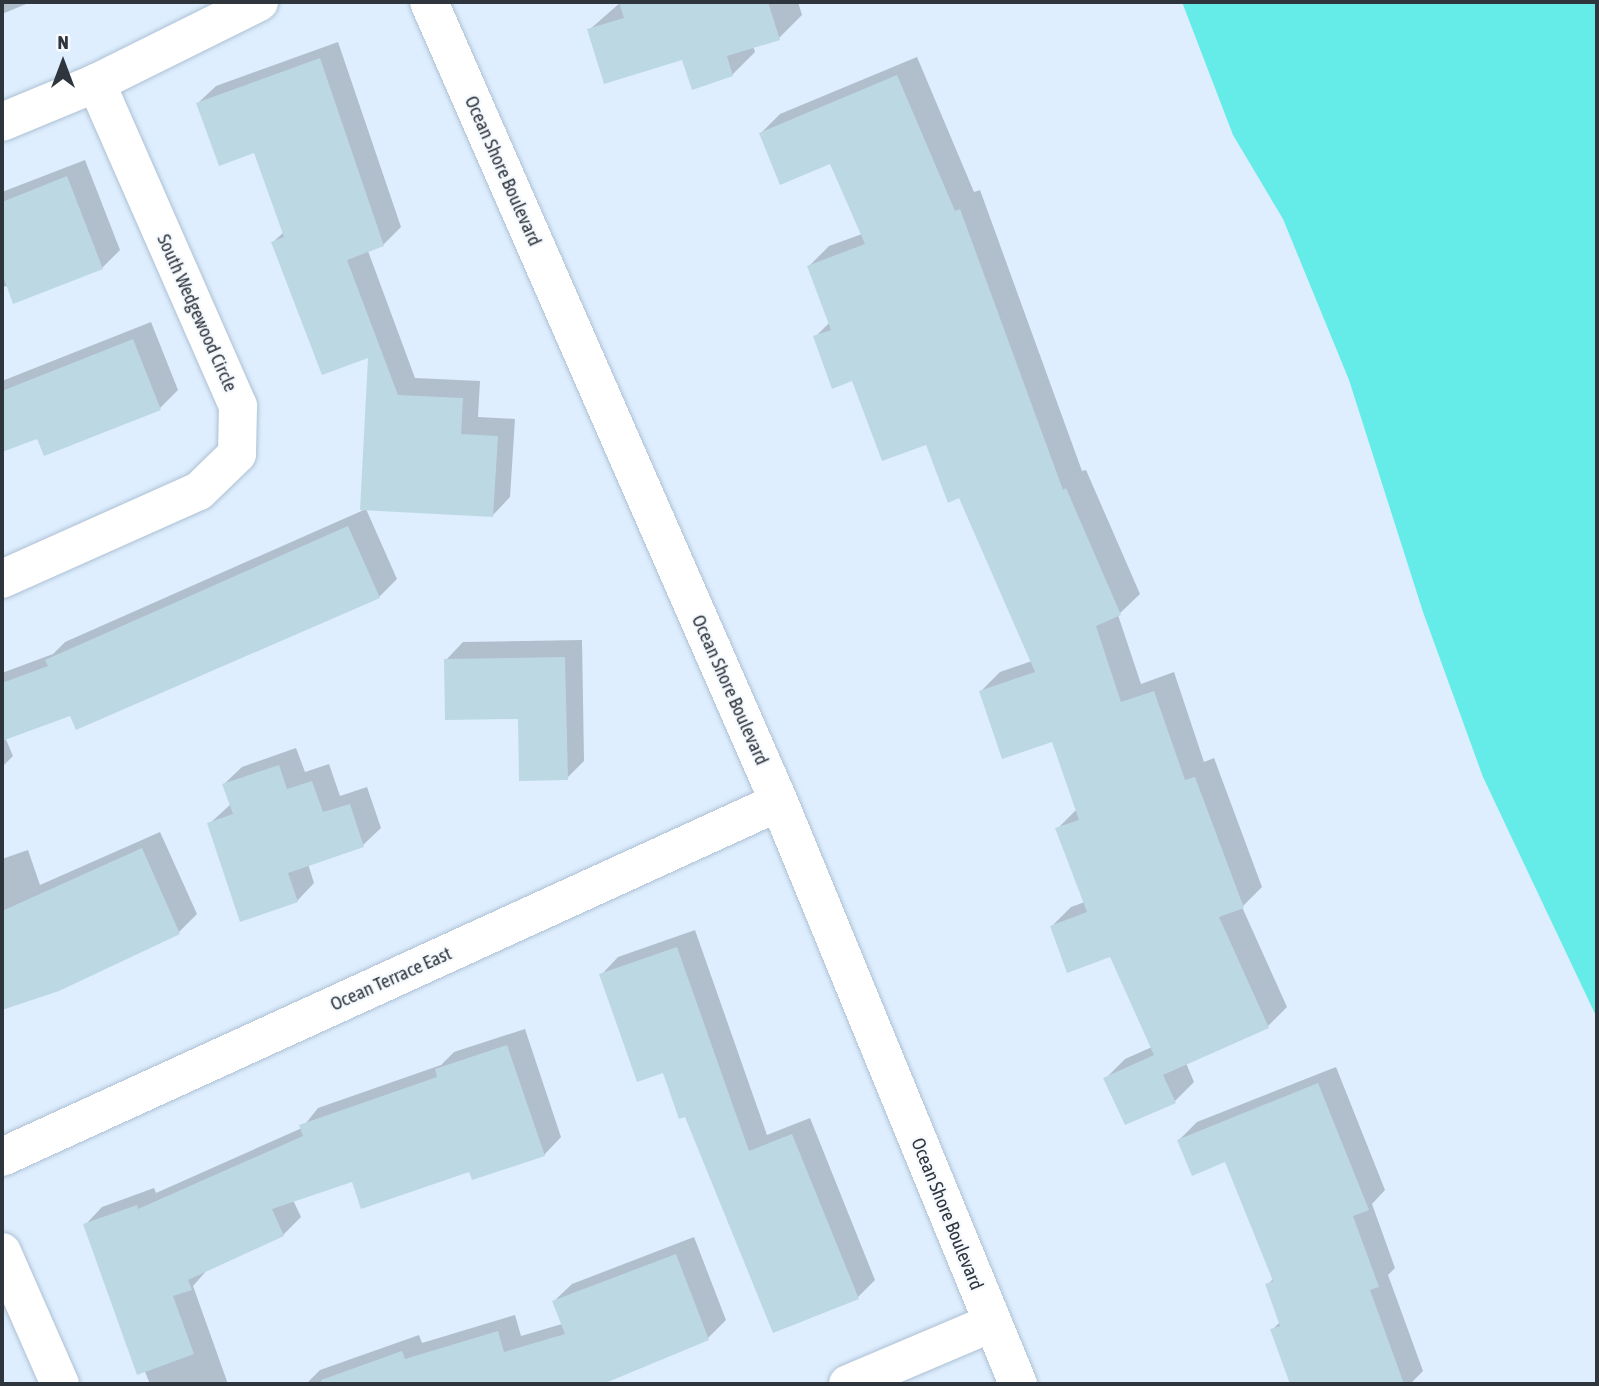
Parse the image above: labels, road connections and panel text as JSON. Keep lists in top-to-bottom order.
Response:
{
  "streets": {
    "street": ["Ocean Shore Boulevard", "South Wedgewood Circle", "Ocean Terrace East"]
  },
  "crossings": [
    ["Ocean Shore Boulevard", "Ocean Terrace East"]
  ],
  "north": "top"
}
